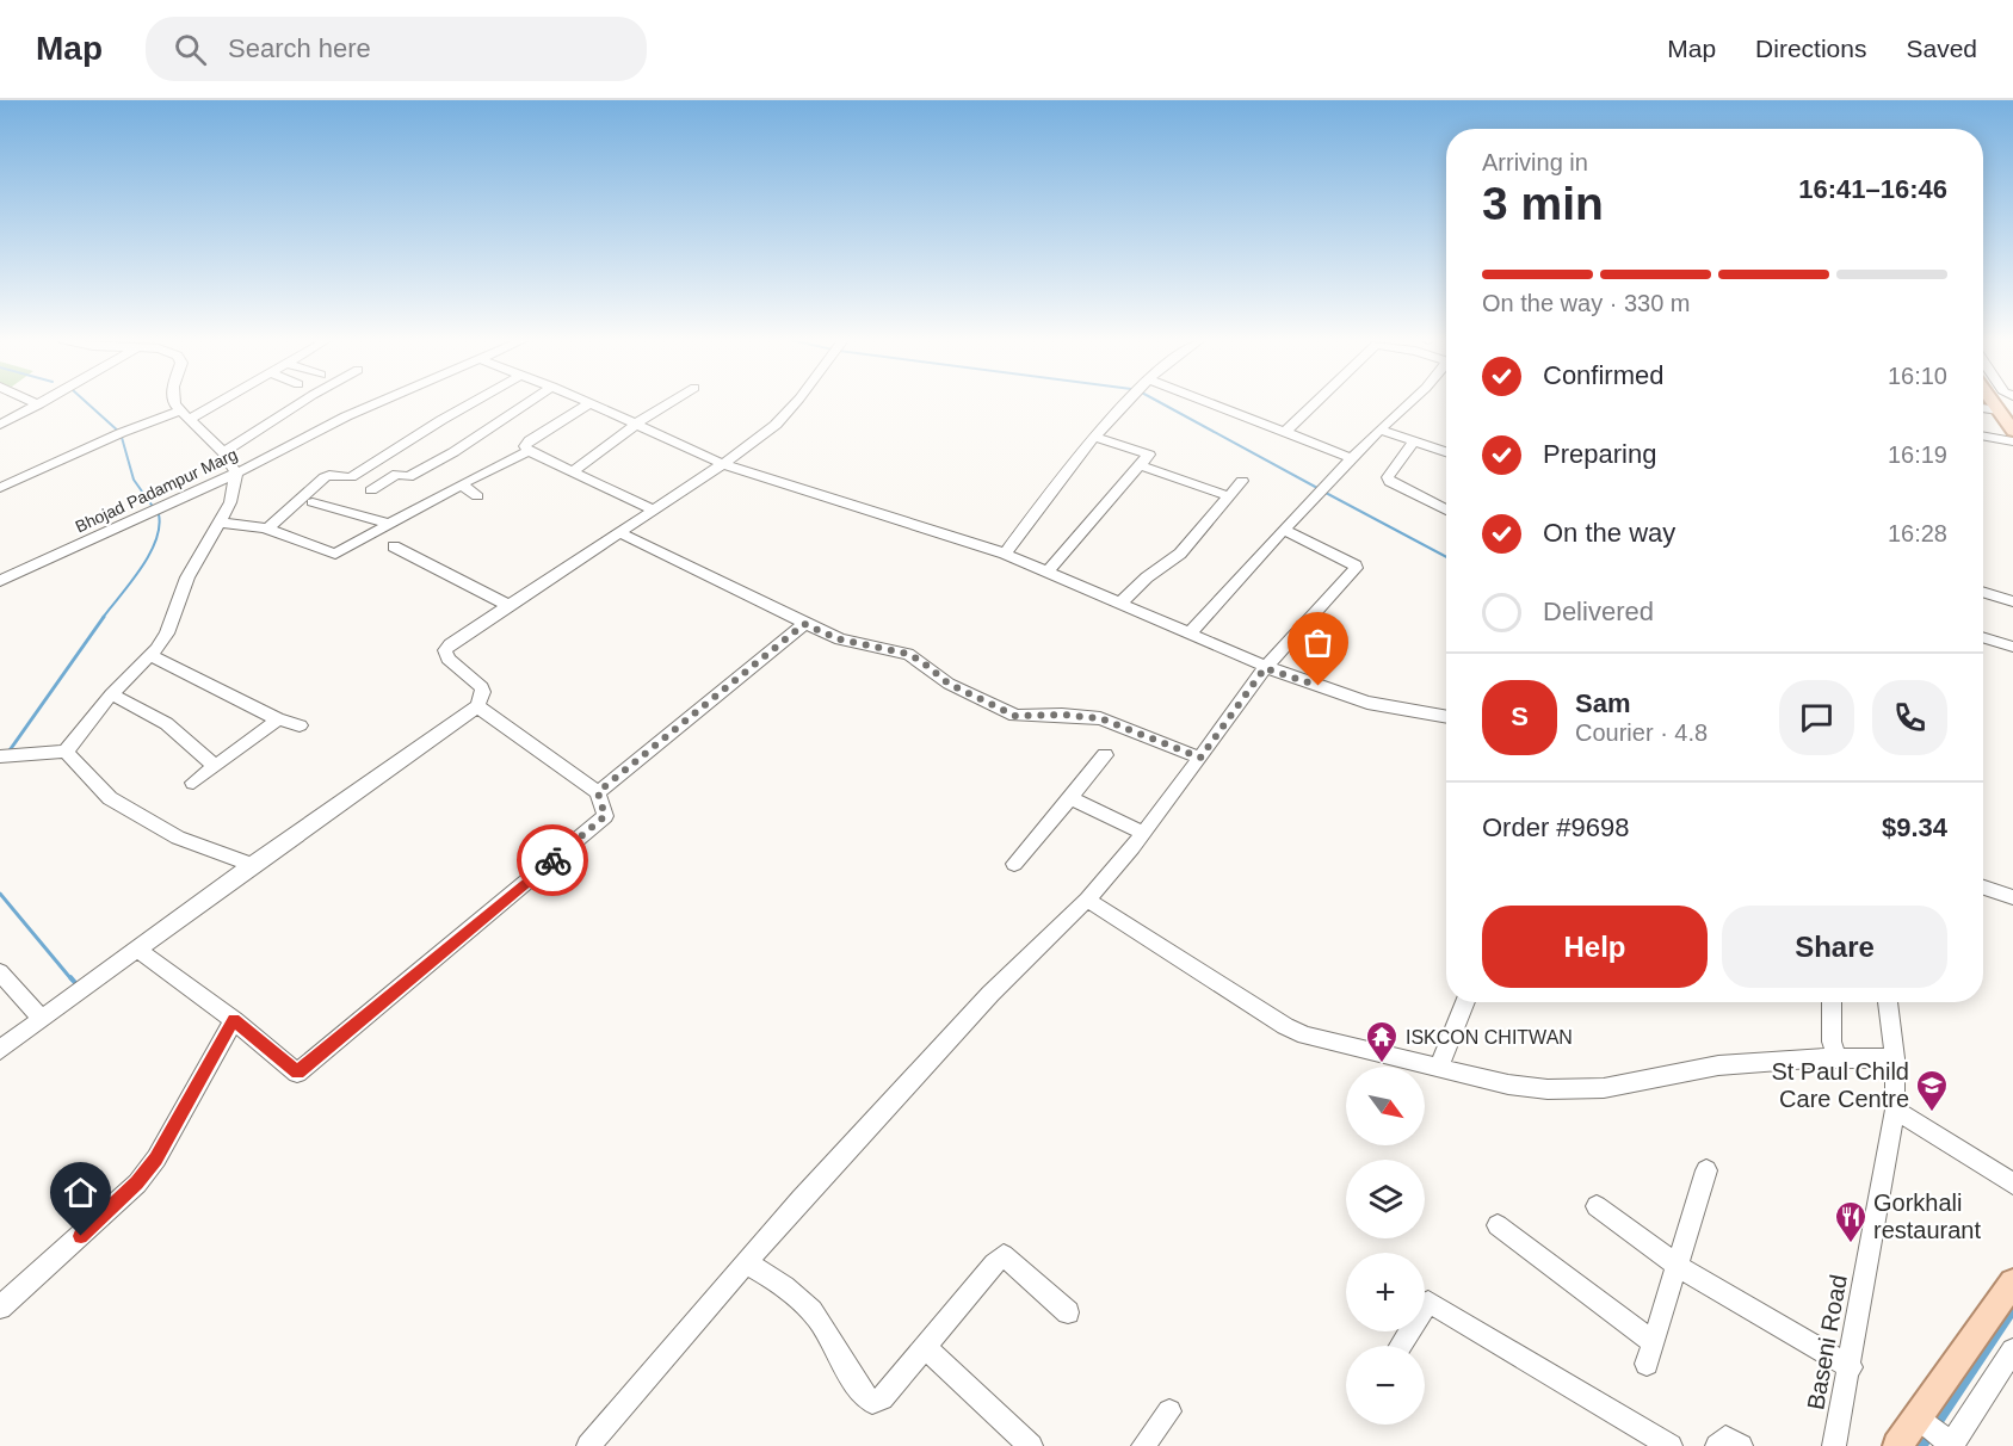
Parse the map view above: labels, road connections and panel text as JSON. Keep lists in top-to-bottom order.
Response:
{
  "streets": {
    "street": ["Bhojad Padampur Marg", "Baseni Road"]
  },
  "places": {
    "temple": ["ISKCON CHITWAN"],
    "school or university": ["St Paul Child Care Centre"],
    "restaurant": ["Gorkhali restaurant"]
  },
  "north": "bottom right",
  "page": {
    "header": "Map",
    "search": "Search here",
    "nav": ["Map", "Directions", "Saved"],
    "heading": ["3 min", "Arriving in", "16:41–16:46"],
    "panel": [
      "Sam",
      "Courier · 4.8",
      "Order #9698",
      "$9.34"
    ],
    "bar": "On the way · 330 m",
    "list": [
      ["Confirmed", "16:10"],
      ["Preparing", "16:19"],
      ["On the way", "16:28"],
      "Delivered"
    ],
    "round": "S",
    "buttons": ["Help", "Share"],
    "map_buttons": ["+", "−"]
  }
}
